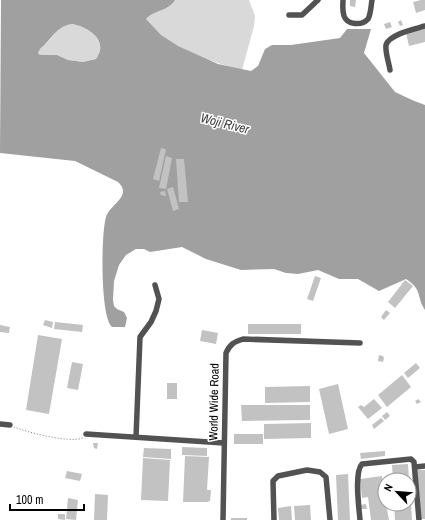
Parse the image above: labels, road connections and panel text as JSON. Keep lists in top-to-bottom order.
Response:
{
  "streets": {
    "street": ["World Wide Road"]
  },
  "water": ["Woji River"],
  "scale_bar": "100 m",
  "north": "top left"
}
